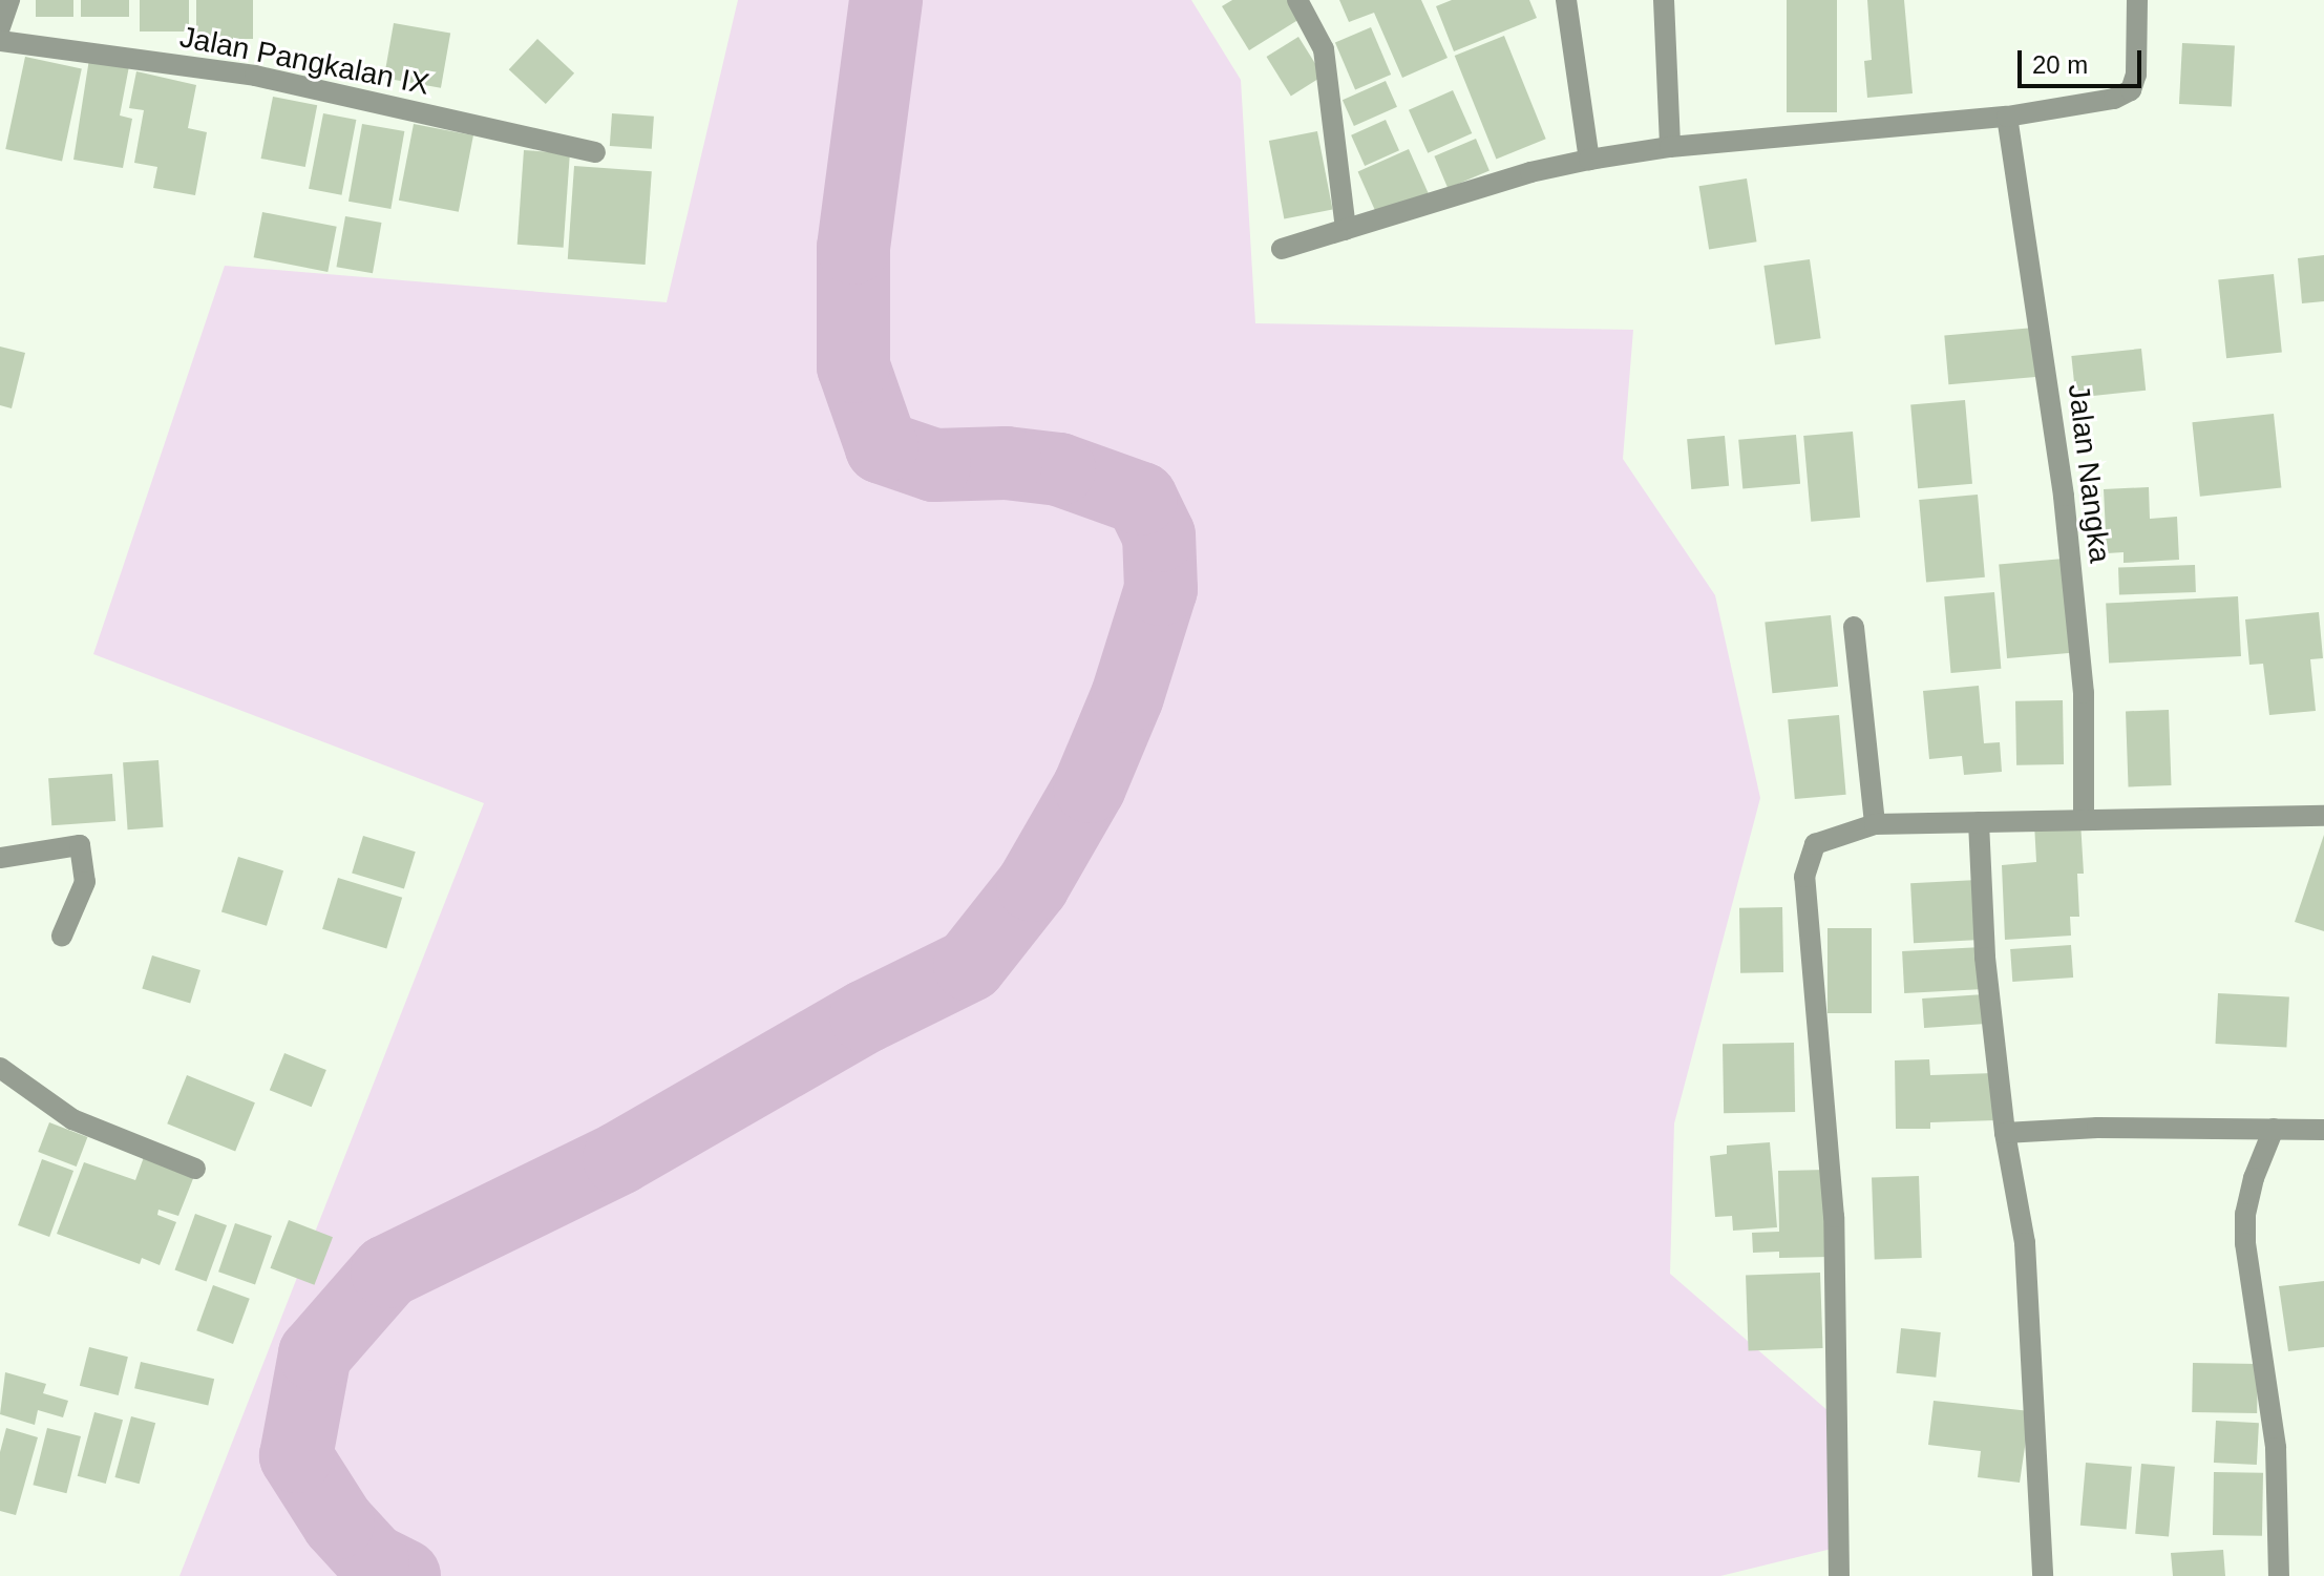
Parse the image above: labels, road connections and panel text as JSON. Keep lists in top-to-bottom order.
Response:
{
  "streets": {
    "street": ["Jalan Pangkalan IX", "Jalan Nangka"]
  },
  "scale_bar": "20 m"
}
